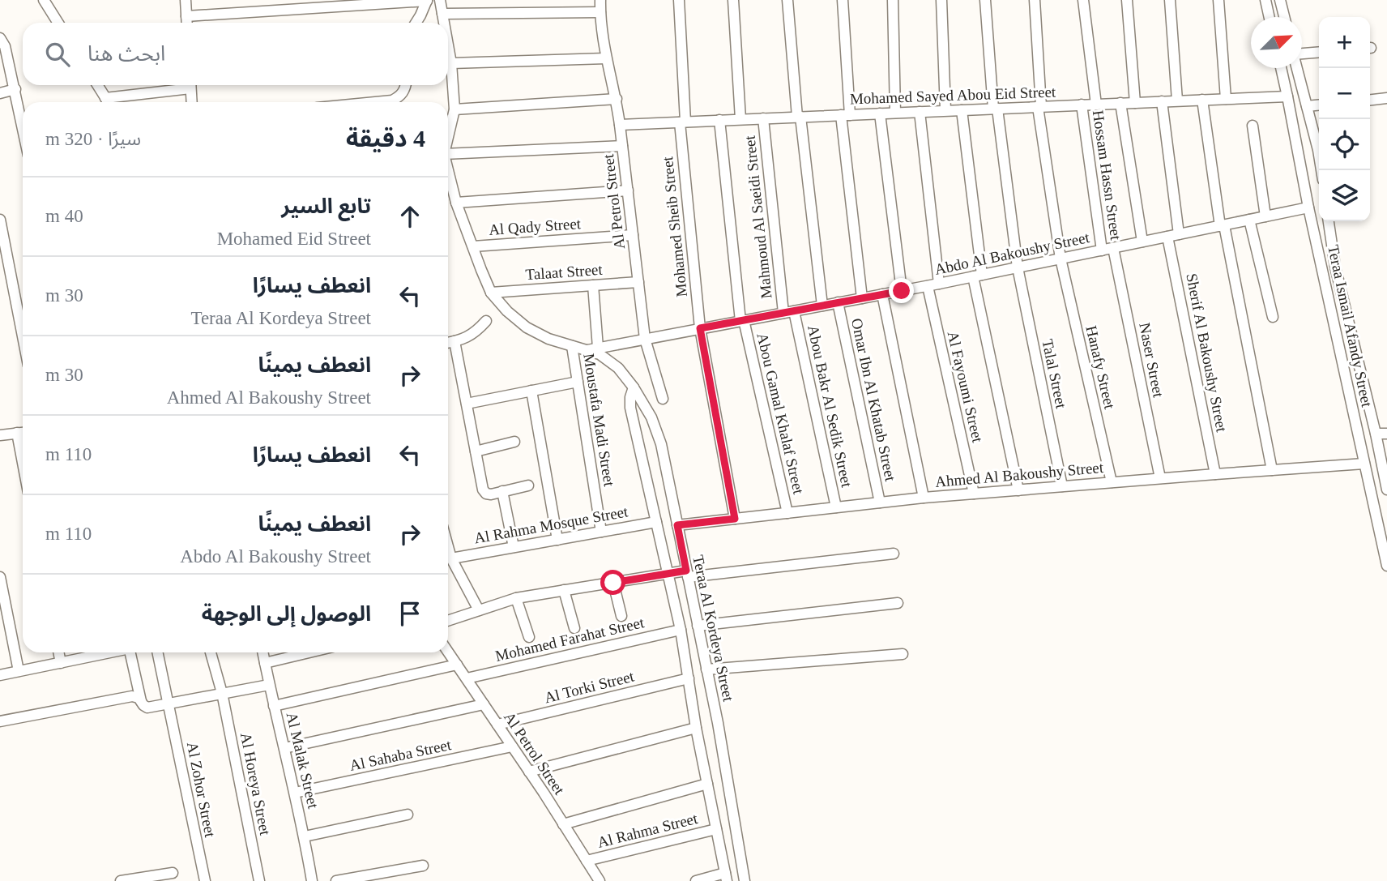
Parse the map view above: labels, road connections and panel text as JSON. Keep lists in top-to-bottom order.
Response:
{
  "streets": {
    "street": [
      "Mohamed Sayed Abou Eid Street",
      "Hossam Hassn Street",
      "Al Petrol Street",
      "Mahmoud Al Saeidi Street",
      "Al Qady Street",
      "Mohamed Sheib Street",
      "Abdo Al Bakoushy Street",
      "Talaat Street",
      "Teraa Ismail Afandy Street",
      "Sherif Al Bakoushy Street",
      "Naser Street",
      "Hanafy Street",
      "Talal Street",
      "Al Fayoumi Street",
      "Omar Ibn Al Khatab Street",
      "Abou Bakr Al Sedik Street",
      "Abou Gamal Khalaf Street",
      "Moustafa Madi Street",
      "Ahmed Al Bakoushy Street",
      "Al Rahma Mosque Street",
      "Teraa Al Kordeya Street",
      "Mohamed Farahat Street",
      "Al Torki Street",
      "Al Sahaba Street",
      "Al Malak Street",
      "Al Horeya Street",
      "Al Zohor Street",
      "Al Rahma Street"
    ]
  },
  "crossings": [
    ["Mohamed Sayed Abou Eid Street", "Hossam Hassn Street"],
    ["Mohamed Sayed Abou Eid Street", "Al Petrol Street"],
    ["Mohamed Sayed Abou Eid Street", "Mahmoud Al Saeidi Street"],
    ["Mohamed Sayed Abou Eid Street", "Mohamed Sheib Street"],
    ["Mohamed Sayed Abou Eid Street", "Teraa Ismail Afandy Street"],
    ["Mohamed Sayed Abou Eid Street", "Hanafy Street"],
    ["Mohamed Sayed Abou Eid Street", "Talal Street"],
    ["Mohamed Sayed Abou Eid Street", "Abou Gamal Khalaf Street"],
    ["Hossam Hassn Street", "Abdo Al Bakoushy Street"],
    ["Al Petrol Street", "Al Qady Street"],
    ["Al Petrol Street", "Abdo Al Bakoushy Street"],
    ["Al Petrol Street", "Talaat Street"],
    ["Al Petrol Street", "Mohamed Farahat Street"],
    ["Al Petrol Street", "Al Torki Street"],
    ["Al Petrol Street", "Al Sahaba Street"],
    ["Al Petrol Street", "Al Rahma Street"],
    ["Mahmoud Al Saeidi Street", "Abdo Al Bakoushy Street"],
    ["Mahmoud Al Saeidi Street", "Abou Bakr Al Sedik Street"],
    ["Al Qady Street", "Teraa Al Kordeya Street"],
    ["Mohamed Sheib Street", "Abdo Al Bakoushy Street"],
    ["Mohamed Sheib Street", "Ahmed Al Bakoushy Street"],
    ["Abdo Al Bakoushy Street", "Teraa Ismail Afandy Street"],
    ["Abdo Al Bakoushy Street", "Sherif Al Bakoushy Street"],
    ["Abdo Al Bakoushy Street", "Naser Street"],
    ["Abdo Al Bakoushy Street", "Hanafy Street"],
    ["Abdo Al Bakoushy Street", "Talal Street"],
    ["Abdo Al Bakoushy Street", "Al Fayoumi Street"],
    ["Abdo Al Bakoushy Street", "Omar Ibn Al Khatab Street"],
    ["Abdo Al Bakoushy Street", "Abou Bakr Al Sedik Street"],
    ["Abdo Al Bakoushy Street", "Abou Gamal Khalaf Street"],
    ["Abdo Al Bakoushy Street", "Teraa Al Kordeya Street"],
    ["Talaat Street", "Teraa Al Kordeya Street"],
    ["Teraa Ismail Afandy Street", "Ahmed Al Bakoushy Street"],
    ["Sherif Al Bakoushy Street", "Ahmed Al Bakoushy Street"],
    ["Naser Street", "Ahmed Al Bakoushy Street"],
    ["Hanafy Street", "Ahmed Al Bakoushy Street"],
    ["Talal Street", "Ahmed Al Bakoushy Street"],
    ["Al Fayoumi Street", "Ahmed Al Bakoushy Street"],
    ["Omar Ibn Al Khatab Street", "Ahmed Al Bakoushy Street"],
    ["Abou Bakr Al Sedik Street", "Ahmed Al Bakoushy Street"],
    ["Abou Gamal Khalaf Street", "Ahmed Al Bakoushy Street"],
    ["Moustafa Madi Street", "Al Rahma Mosque Street"],
    ["Moustafa Madi Street", "Teraa Al Kordeya Street"],
    ["Ahmed Al Bakoushy Street", "Teraa Al Kordeya Street"],
    ["Al Sahaba Street", "Al Malak Street"]
  ],
  "north": "top right",
  "page": {
    "map_buttons": ["+", "−"],
    "search": "ابحث هنا",
    "heading": ["4 دقيقة", "سيرًا · 320 m"],
    "list": [
      ["تابع السير", "Mohamed Eid Street", "40 m"],
      ["انعطف يسارًا", "Teraa Al Kordeya Street", "30 m"],
      ["انعطف يمينًا", "Ahmed Al Bakoushy Street", "30 m"],
      ["انعطف يسارًا", "110 m"],
      ["انعطف يمينًا", "Abdo Al Bakoushy Street", "110 m"],
      "الوصول إلى الوجهة"
    ]
  }
}
